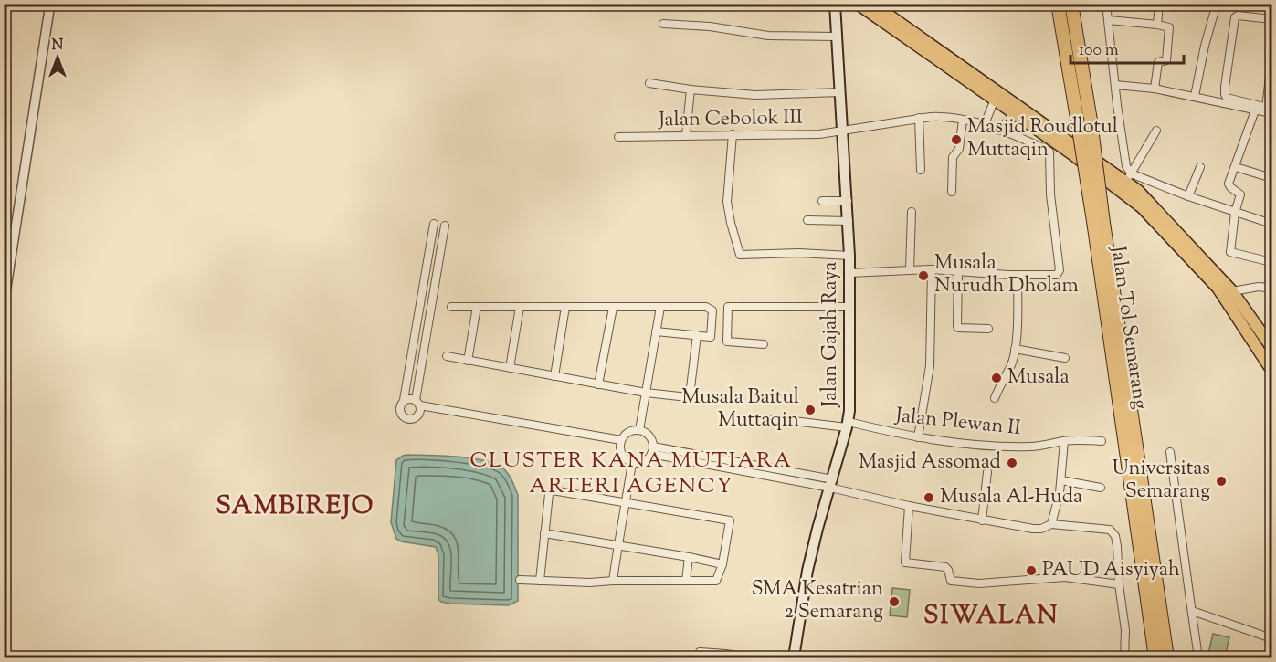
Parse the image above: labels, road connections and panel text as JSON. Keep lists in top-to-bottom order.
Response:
{
  "streets": {
    "highway": ["Jalan Tol Semarang"],
    "main road": ["Jalan Gajah Raya"],
    "street": ["Jalan Cebolok III", "Jalan Plewan II"]
  },
  "crossings": [
    ["Jalan Cebolok III", "Jalan Gajah Raya"],
    ["Jalan Gajah Raya", "Jalan Plewan II"]
  ],
  "districts": ["CLUSTER KANA MUTIARA ARTERI AGENCY", "SAMBIREJO", "SIWALAN"],
  "places": [
    "Masjid Roudlotul Muttaqin",
    "Musala Nurudh Dholam",
    "Musala",
    "Musala Baitul Muttaqin",
    "Masjid Assomad",
    "Universitas Semarang",
    "Musala Al-Huda",
    "PAUD Aisyiyah",
    "SMA Kesatrian 2 Semarang"
  ],
  "scale_bar": "100 m",
  "north": "top"
}
